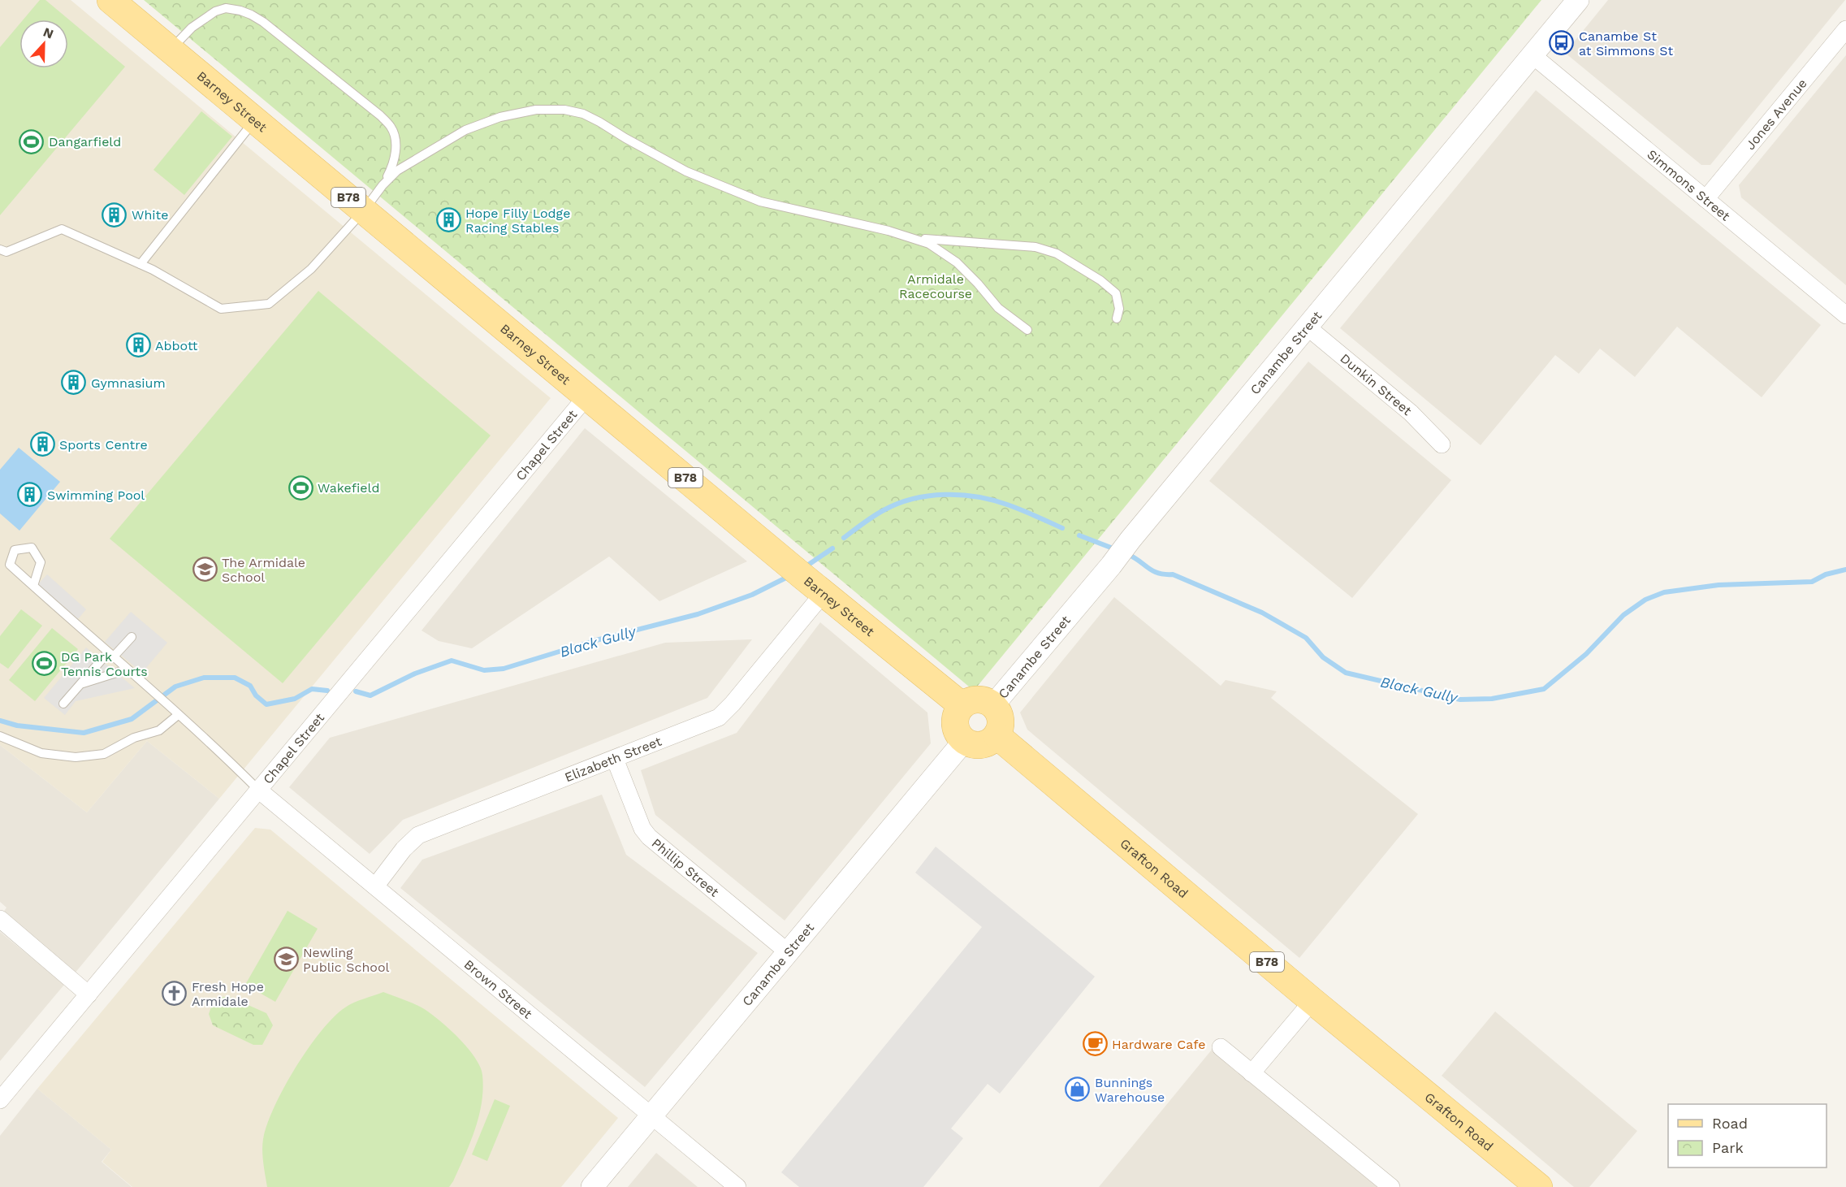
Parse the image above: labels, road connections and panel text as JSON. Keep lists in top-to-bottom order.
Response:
{
  "streets": {
    "main road": ["Barney Street", "B78", "Grafton Road"],
    "street": [
      "Jones Avenue",
      "Simmons Street",
      "Canambe Street",
      "Dunkin Street",
      "Chapel Street",
      "Elizabeth Street",
      "Phillip Street",
      "Brown Street"
    ]
  },
  "crossings": [
    ["Barney Street", "Canambe Street"],
    ["Barney Street", "Chapel Street"],
    ["Barney Street", "Elizabeth Street"],
    ["Barney Street", "Grafton Road"],
    ["Jones Avenue", "Simmons Street"],
    ["Simmons Street", "Canambe Street"],
    ["Canambe Street", "Dunkin Street"],
    ["Canambe Street", "Phillip Street"],
    ["Canambe Street", "Grafton Road"],
    ["Canambe Street", "Brown Street"],
    ["Chapel Street", "Brown Street"],
    ["Elizabeth Street", "Phillip Street"],
    ["Elizabeth Street", "Brown Street"]
  ],
  "water": ["Black Gully"],
  "parks": ["Armidale Racecourse"],
  "places": {
    "bus stop": ["Canambe St at Simmons St"],
    "sports": ["Dangarfield", "Wakefield", "DG Park Tennis Courts"],
    "building": [
      "White",
      "Hope Filly Lodge Racing Stables",
      "Abbott",
      "Gymnasium",
      "Sports Centre",
      "Swimming Pool"
    ],
    "school or university": ["The Armidale School", "Newling Public School"],
    "church": ["Fresh Hope Armidale"],
    "cafe": ["Hardware Cafe"],
    "shop": ["Bunnings Warehouse"]
  },
  "legend": ["Road", "Park"],
  "north": "top"
}
